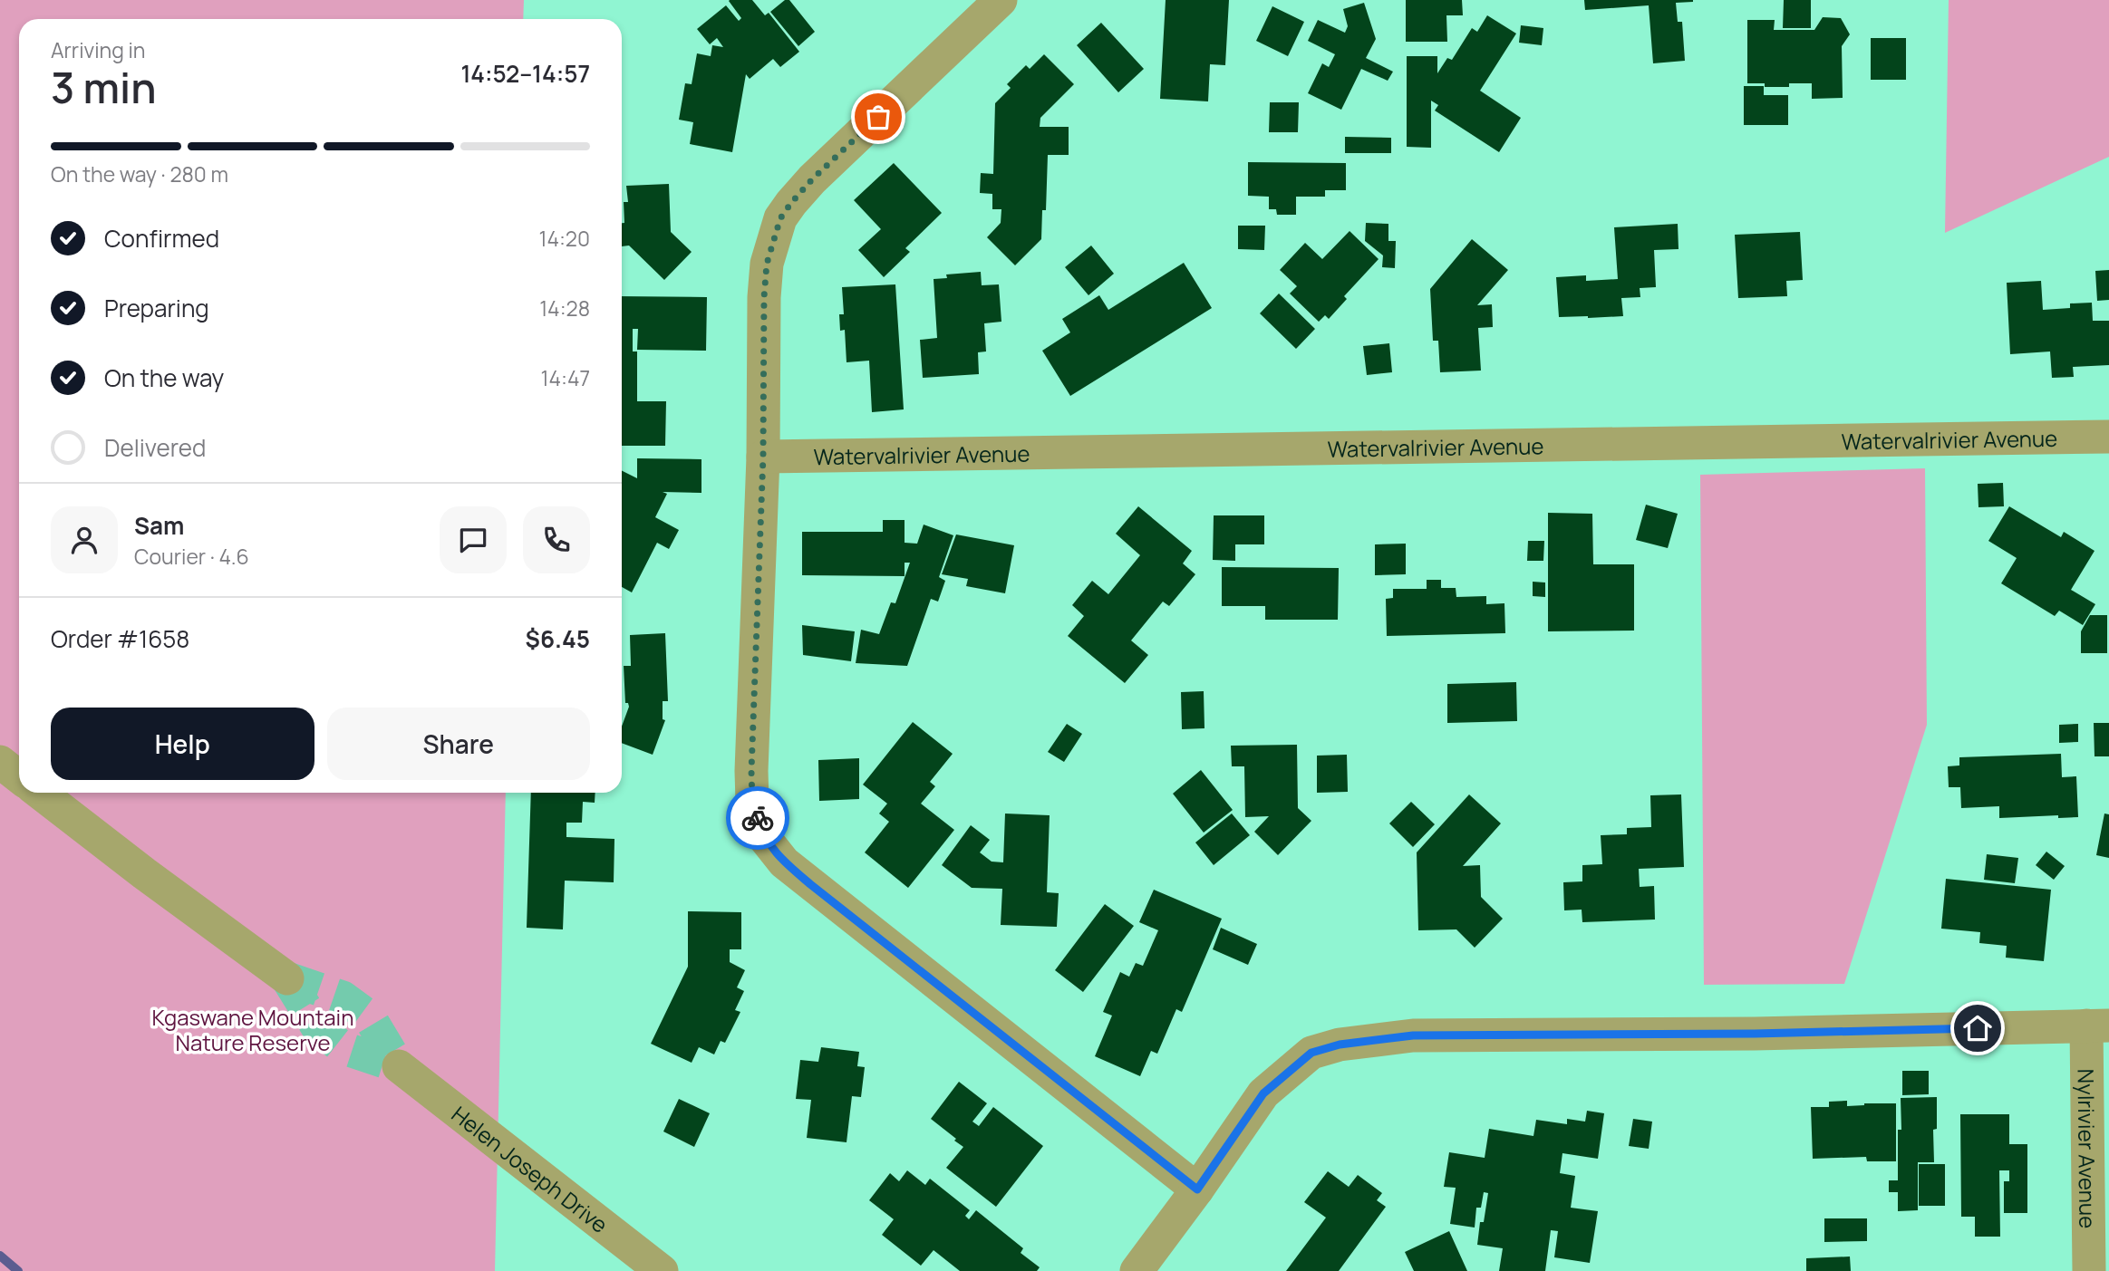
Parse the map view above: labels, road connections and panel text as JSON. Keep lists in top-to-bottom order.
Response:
{
  "streets": {
    "street": ["Watervalrivier Avenue", "Nylrivier Avenue", "Helen Joseph Drive"]
  },
  "parks": ["Kgaswane Mountain Nature Reserve"],
  "page": {
    "heading": ["3 min", "Arriving in", "14:52–14:57"],
    "panel": [
      "Sam",
      "Courier · 4.6",
      "Order #1658",
      "$6.45"
    ],
    "bar": "On the way · 280 m",
    "list": [
      ["Confirmed", "14:20"],
      ["Preparing", "14:28"],
      ["On the way", "14:47"],
      "Delivered"
    ],
    "buttons": ["Help", "Share"]
  }
}
